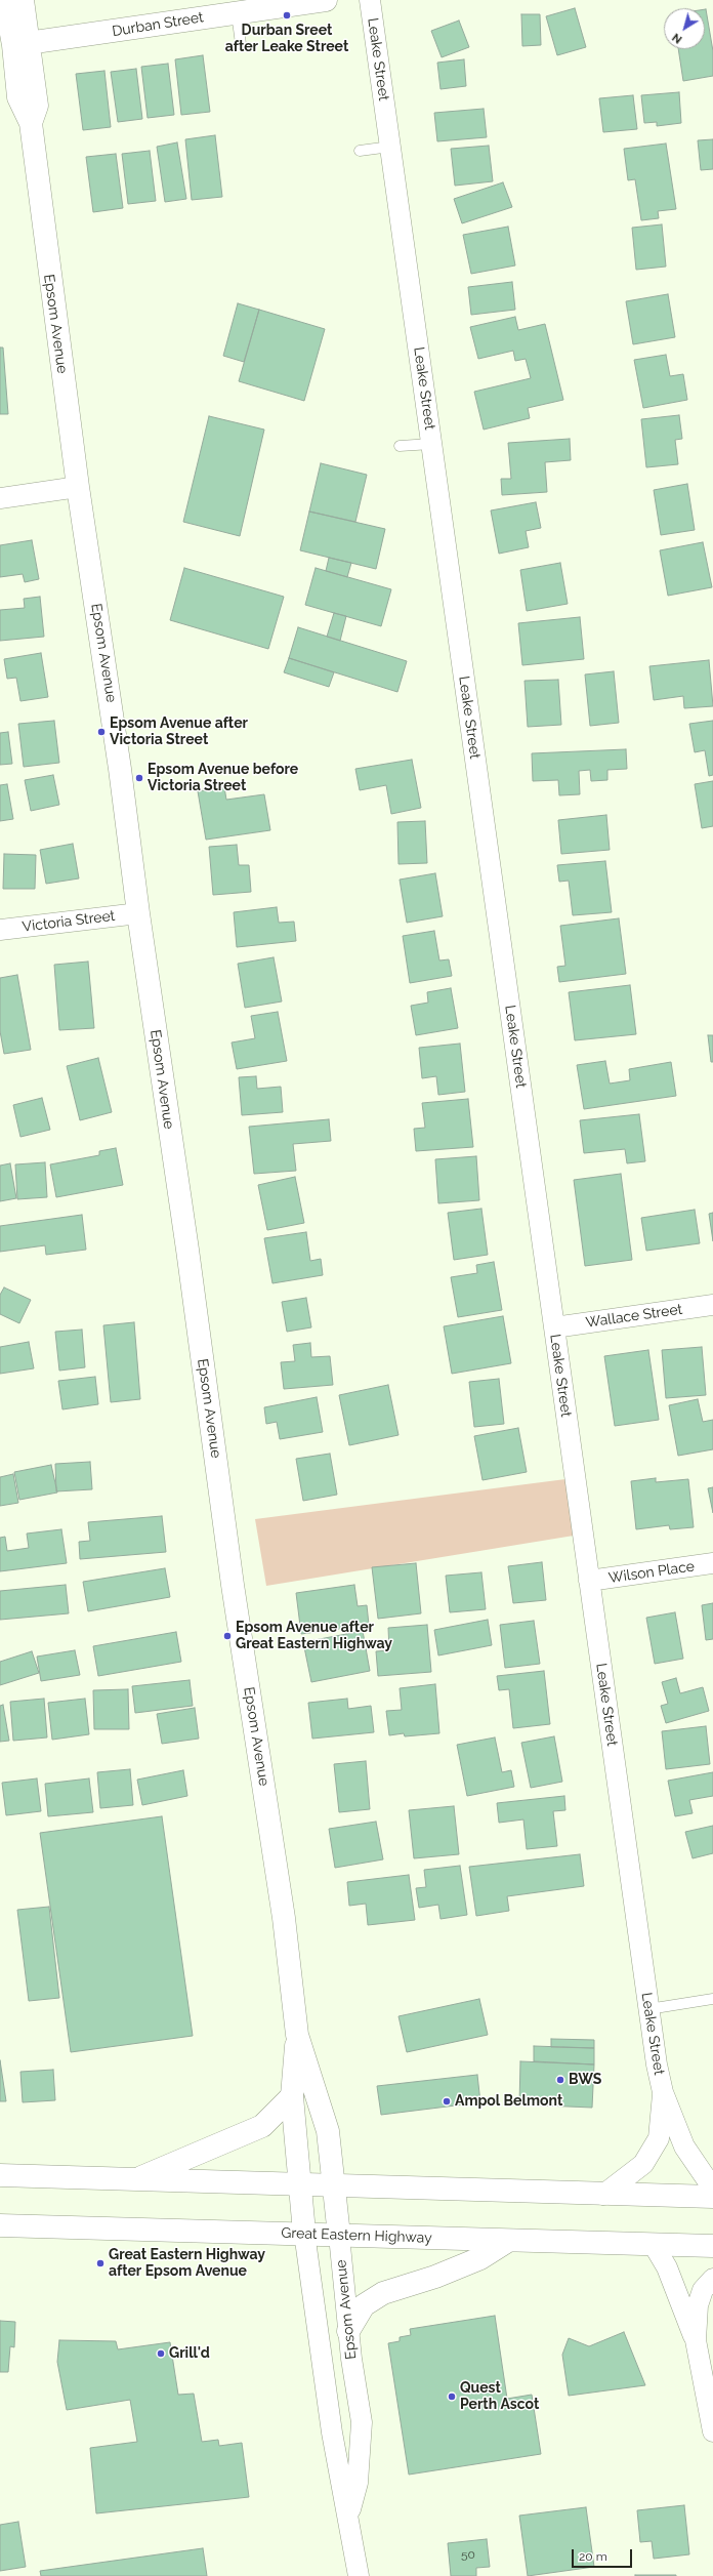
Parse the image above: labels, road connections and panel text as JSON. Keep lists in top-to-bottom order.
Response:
{
  "streets": {
    "main road": ["Durban Street", "Epsom Avenue", "Great Eastern Highway"],
    "street": [
      "Leake Street",
      "Victoria Street",
      "Wallace Street",
      "Wilson Place"
    ]
  },
  "crossings": [
    ["Durban Street", "Epsom Avenue"],
    ["Leake Street", "Wallace Street"],
    ["Leake Street", "Wilson Place"],
    ["Epsom Avenue", "Victoria Street"],
    ["Epsom Avenue", "Great Eastern Highway"]
  ],
  "places": [
    "Durban Sreet after Leake Street",
    "Epsom Avenue after Victoria Street",
    "Epsom Avenue before Victoria Street",
    "Epsom Avenue after Great Eastern Highway",
    "BWS",
    "Ampol Belmont",
    "Great Eastern Highway after Epsom Avenue",
    "Grill'd",
    "Quest Perth Ascot"
  ],
  "house_numbers": ["50"],
  "scale_bar": "20 m",
  "north": "bottom left"
}
